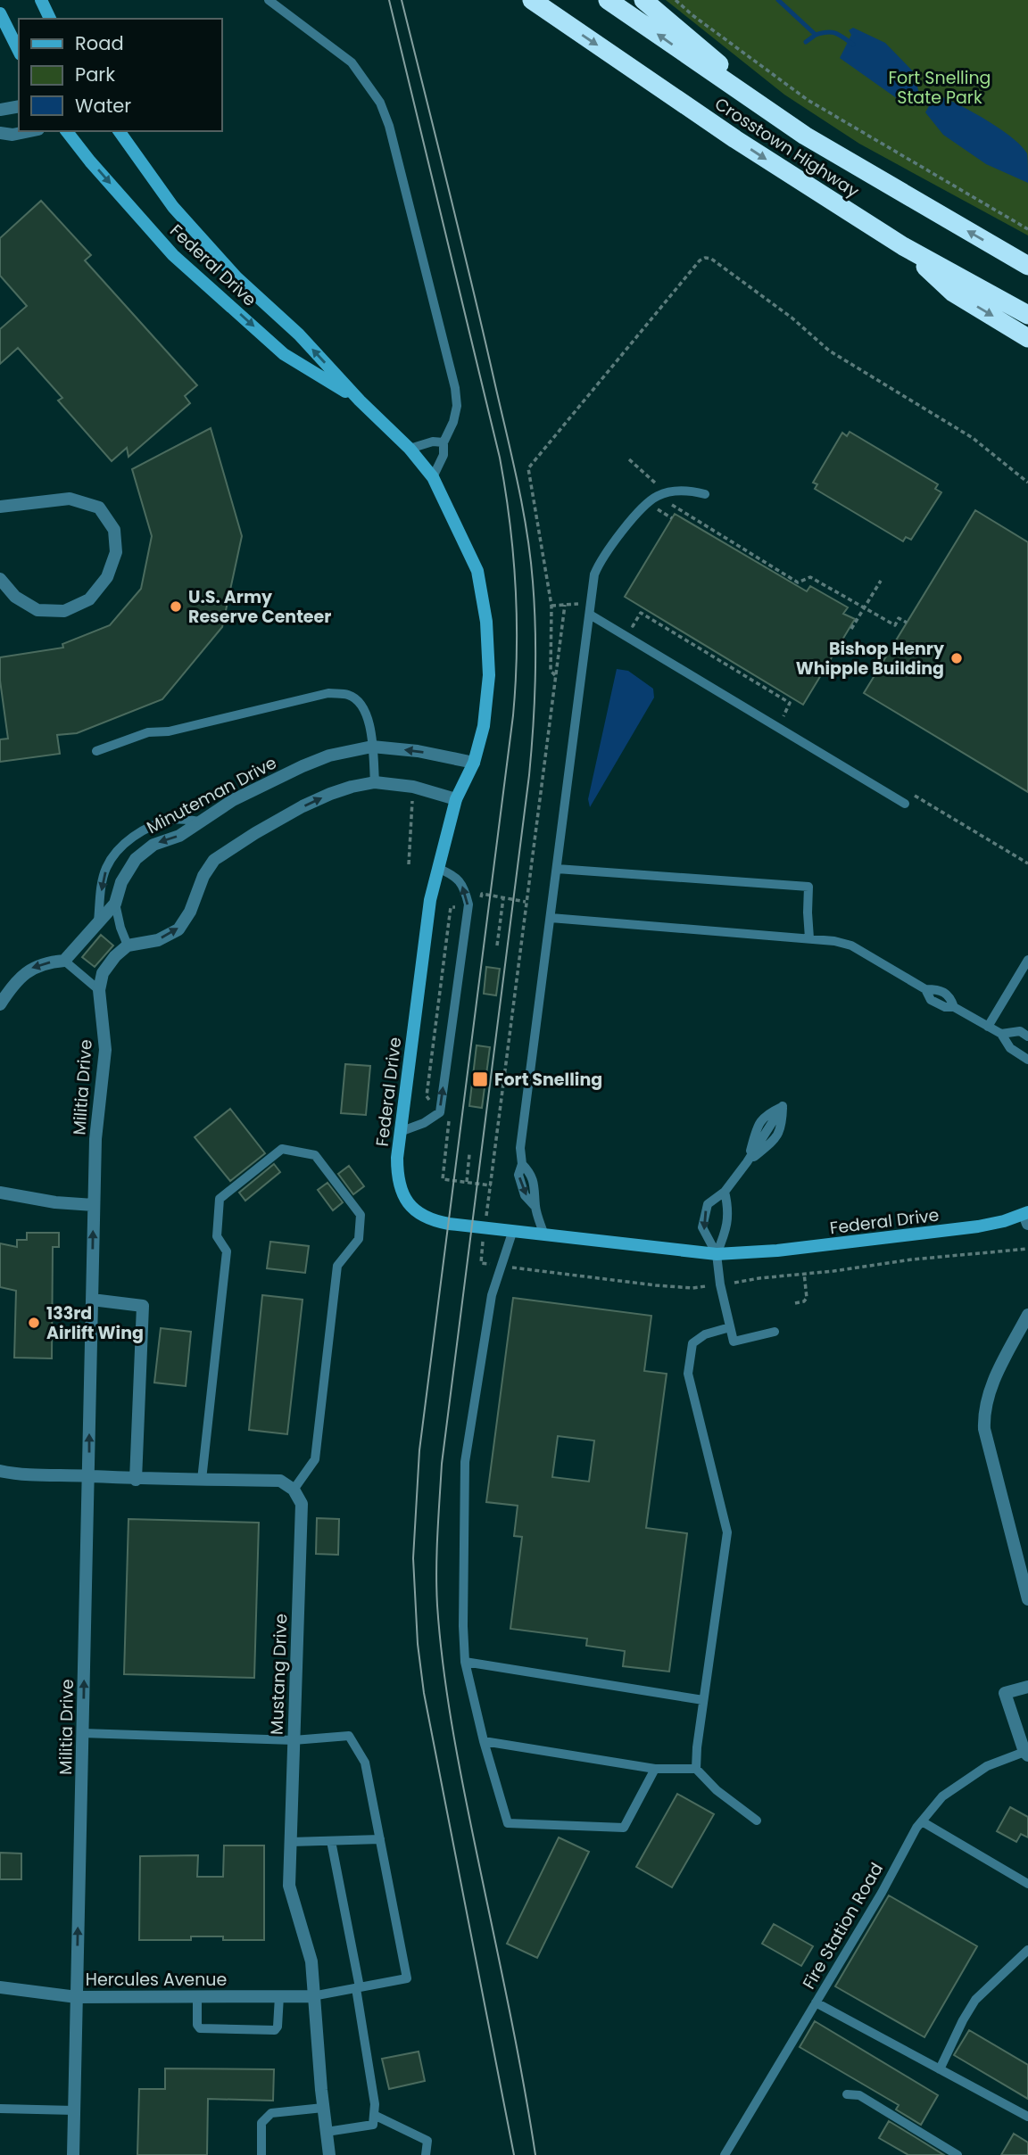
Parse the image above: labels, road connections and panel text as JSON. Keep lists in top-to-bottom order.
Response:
{
  "streets": {
    "highway": ["Crosstown Highway"],
    "street": [
      "Federal Drive",
      "Minuteman Drive",
      "Militia Drive",
      "Mustang Drive",
      "Hercules Avenue"
    ],
    "lane": ["Fire Station Road"]
  },
  "crossings": [
    ["Federal Drive", "Minuteman Drive"],
    ["Militia Drive", "Hercules Avenue"],
    ["Mustang Drive", "Hercules Avenue"]
  ],
  "one_way": ["Militia Drive"],
  "parks": ["Fort Snelling State Park"],
  "places": {
    "other": ["U.S. Army Reserve Centeer", "Bishop Henry Whipple Building", "133rd Airlift Wing"],
    "transit": ["Fort Snelling"]
  },
  "legend": ["Road", "Park", "Water"]
}
